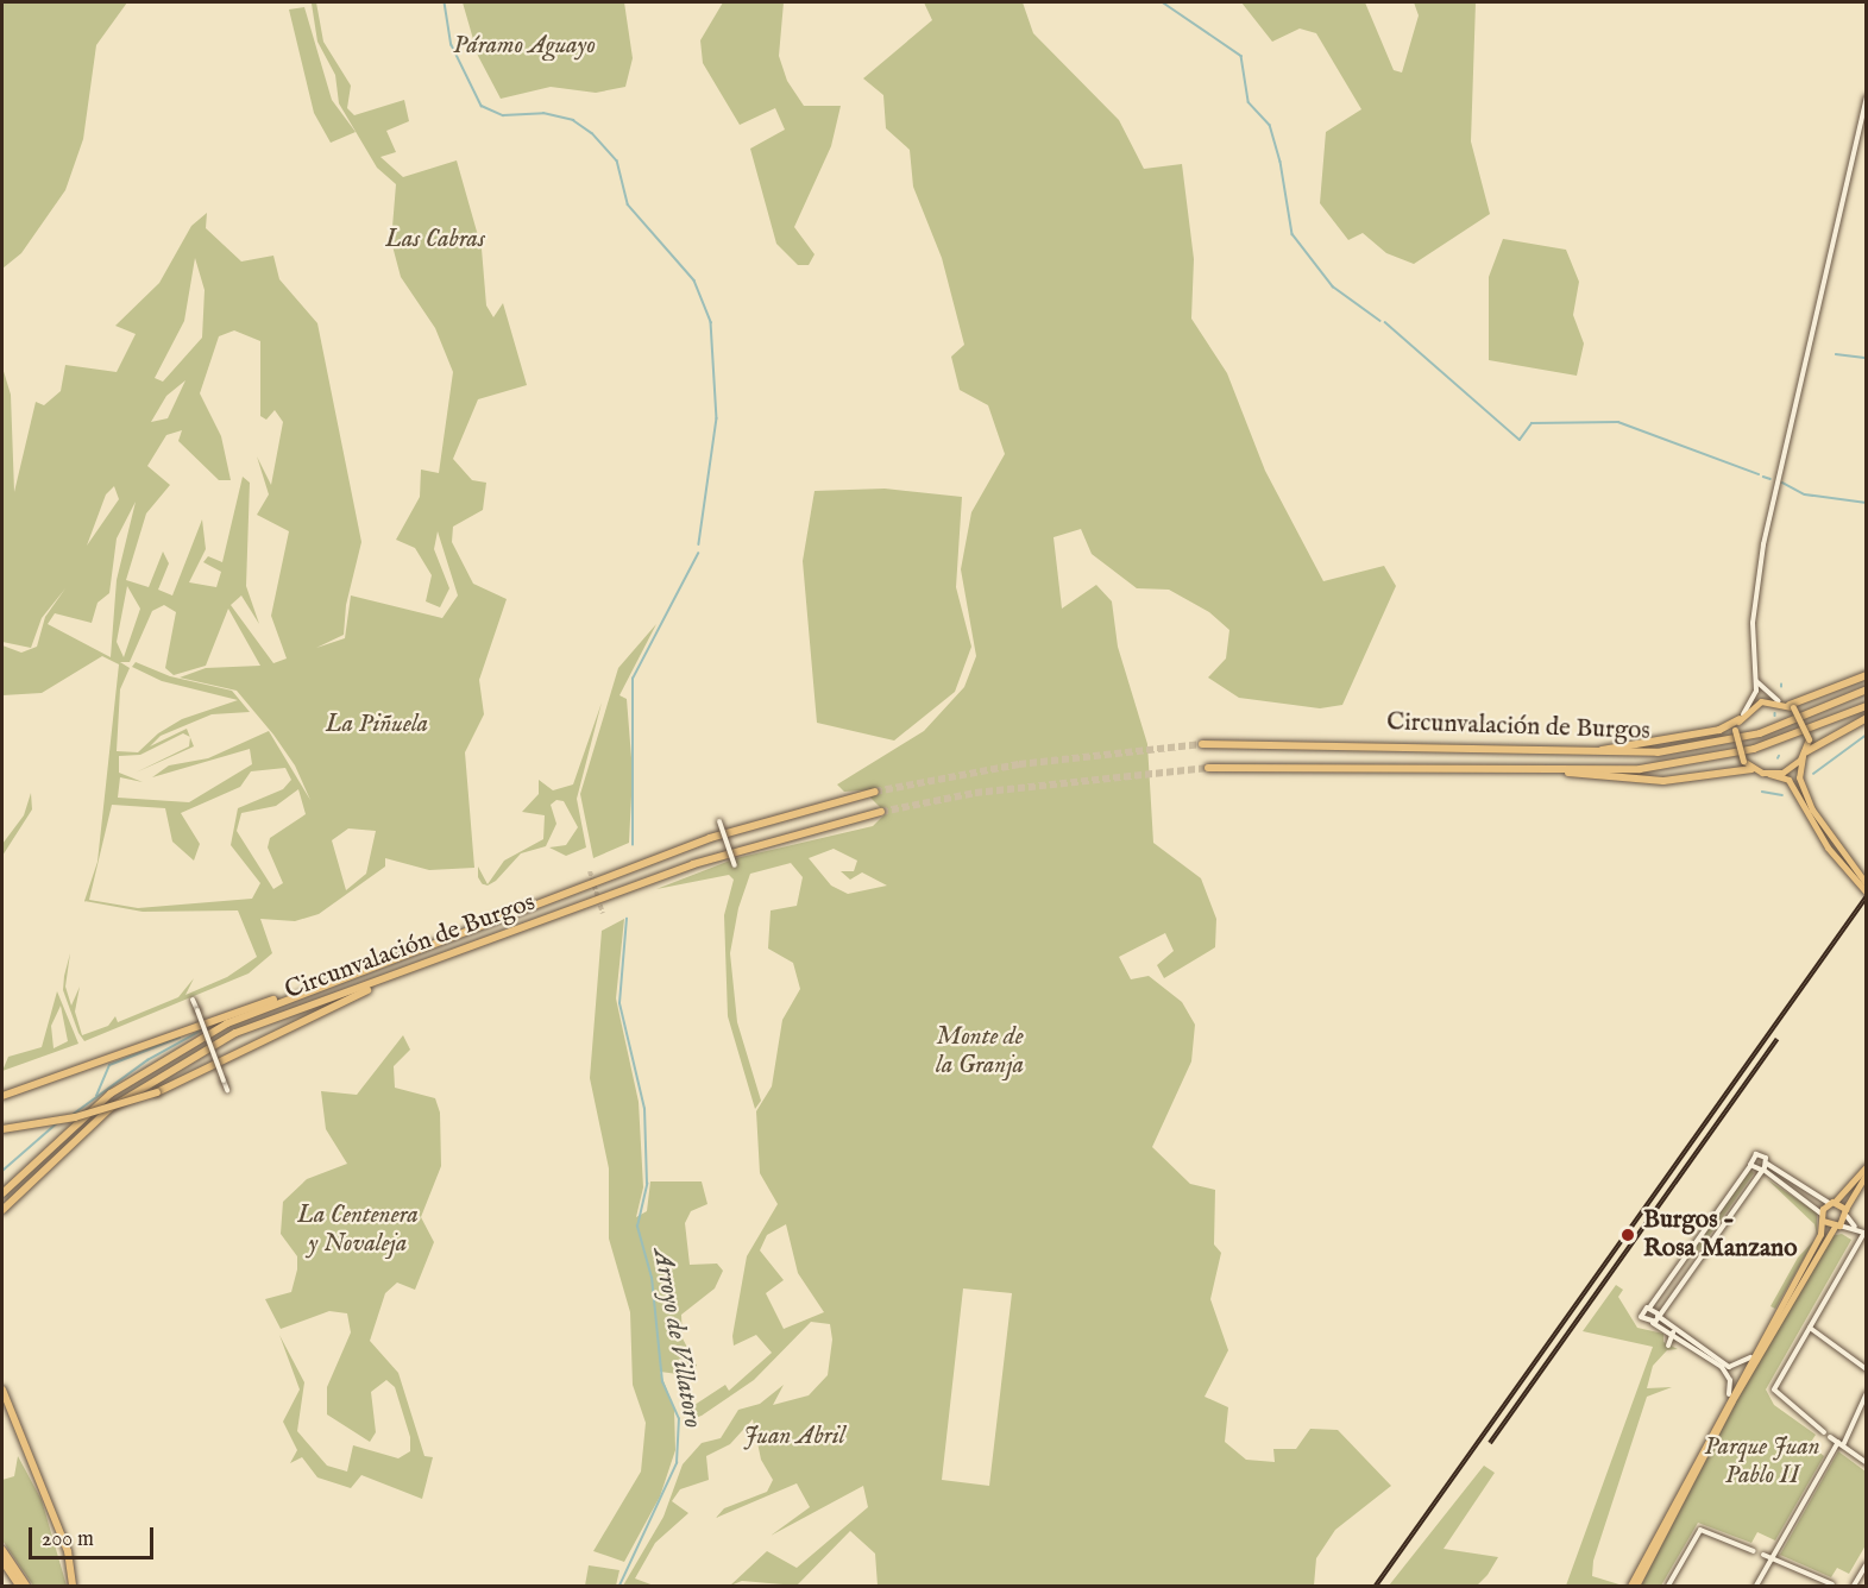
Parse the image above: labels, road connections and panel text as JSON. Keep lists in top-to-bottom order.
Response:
{
  "streets": {
    "highway": ["Circunvalación de Burgos"]
  },
  "water": ["Arroyo de Villatoro"],
  "parks": [
    "Páramo Aguayo",
    "Las Cabras",
    "La Piñuela",
    "Monte de la Granja",
    "La Centenera y Novaleja",
    "Juan Abril",
    "Parque Juan Pablo II"
  ],
  "places": ["Burgos - Rosa Manzano"],
  "scale_bar": "200 m"
}
